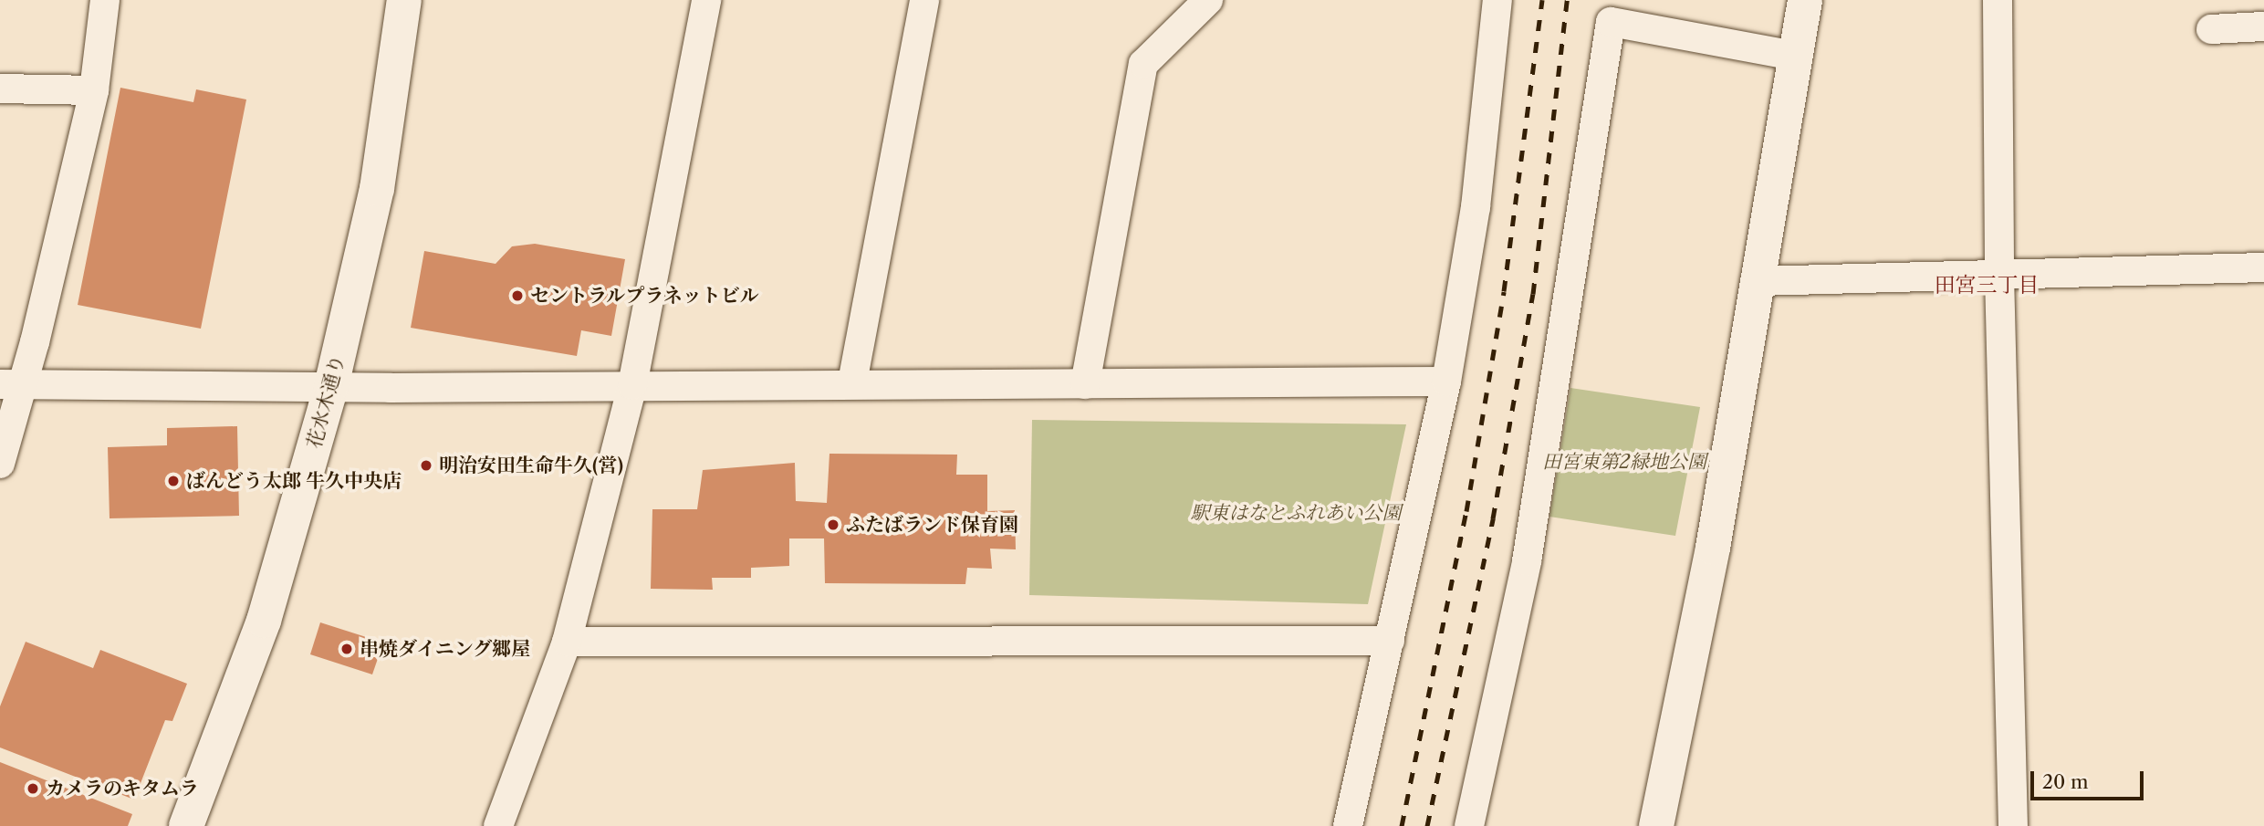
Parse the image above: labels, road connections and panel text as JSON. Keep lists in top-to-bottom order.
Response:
{
  "streets": {
    "street": ["花水木通り"]
  },
  "districts": ["田宮三丁目"],
  "parks": ["田宮東第2緑地公園", "駅東はなとふれあい公園"],
  "places": [
    "セントラルプラネットビル",
    "明治安田生命牛久(営)",
    "ばんどう太郎 牛久中央店",
    "ふたばランド保育園",
    "串焼ダイニング郷屋",
    "カメラのキタムラ"
  ],
  "scale_bar": "20 m"
}
